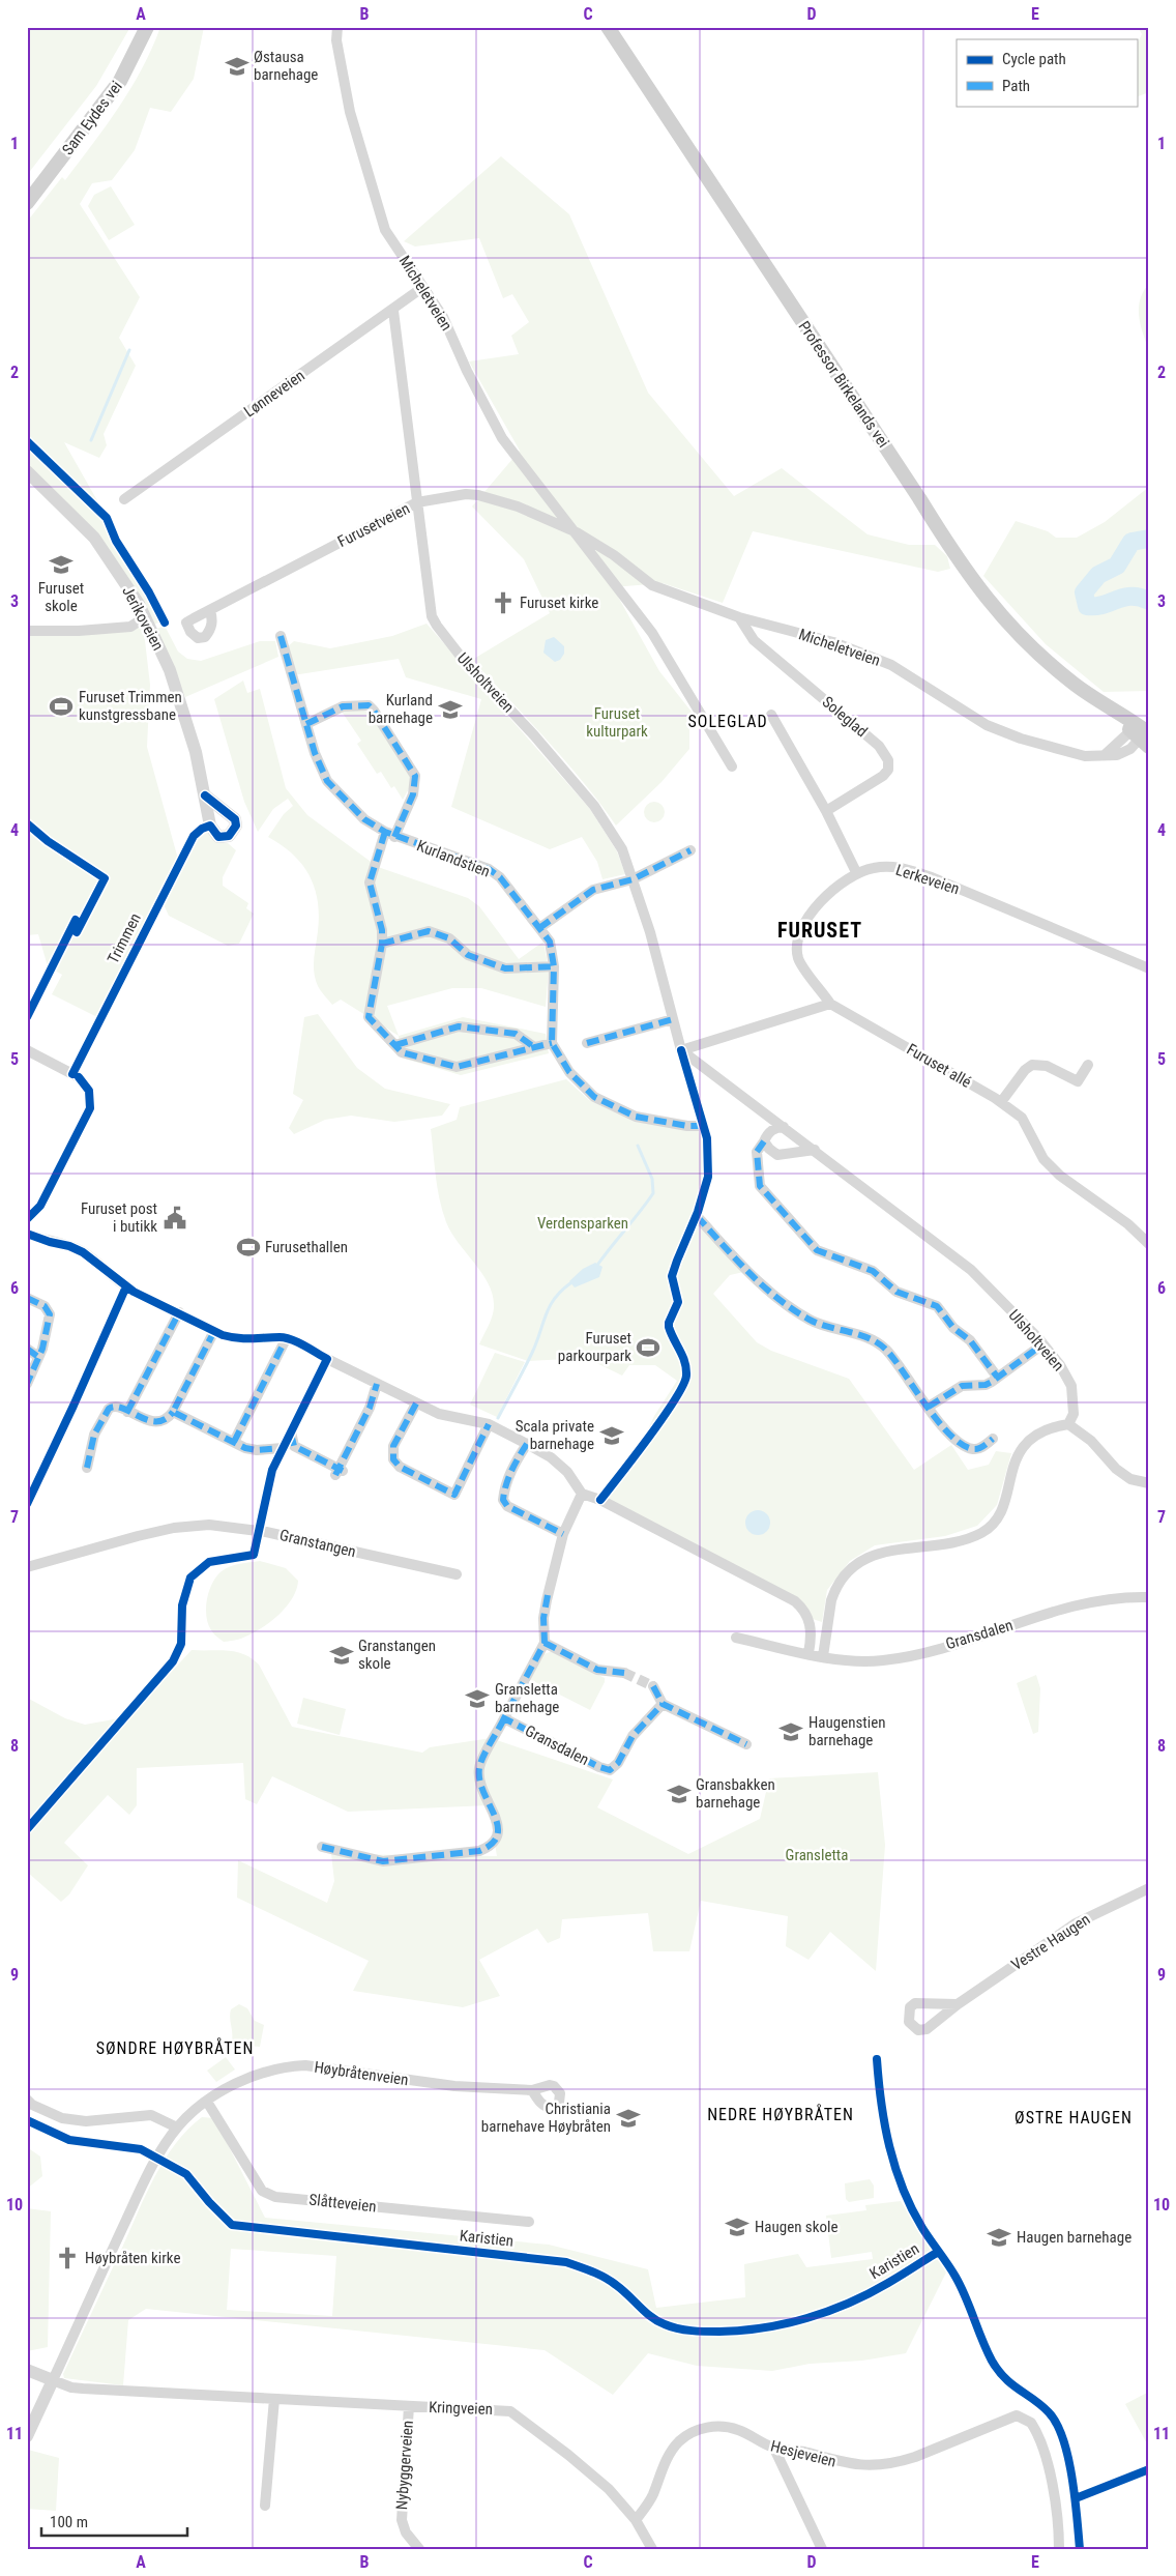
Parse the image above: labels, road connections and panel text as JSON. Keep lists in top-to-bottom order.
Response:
{
  "streets": {
    "main road": ["Sam Eydes vei", "Professor Birkelands vei"],
    "street": [
      "Micheletveien",
      "Lønneveien",
      "Furusetveien",
      "Jerikoveien",
      "Ulsholtveien",
      "Soleglad",
      "Kurlandstien",
      "Lerkeveien",
      "Furuset allé",
      "Granstangen",
      "Gransdalen",
      "Vestre Haugen",
      "Høybråtenveien",
      "Slåtteveien",
      "Kringveien",
      "Hesjeveien",
      "Nybyggerveien"
    ],
    "cycle path": ["Trimmen", "Karistien"]
  },
  "crossings": [
    ["Micheletveien", "Professor Birkelands vei"],
    ["Micheletveien", "Lønneveien"],
    ["Micheletveien", "Furusetveien"],
    ["Micheletveien", "Soleglad"],
    ["Lønneveien", "Ulsholtveien"],
    ["Furusetveien", "Ulsholtveien"],
    ["Lerkeveien", "Furuset allé"],
    ["Høybråtenveien", "Slåtteveien"],
    ["Høybråtenveien", "Kringveien"],
    ["Kringveien", "Hesjeveien"],
    ["Kringveien", "Nybyggerveien"]
  ],
  "districts": [
    "SOLEGLAD",
    "FURUSET",
    "SØNDRE HØYBRÅTEN",
    "NEDRE HØYBRÅTEN",
    "ØSTRE HAUGEN"
  ],
  "parks": ["Furuset kulturpark", "Verdensparken", "Gransletta"],
  "places": {
    "school or university": [
      "Østausa barnehage",
      "Furuset skole",
      "Kurland barnehage",
      "Scala private barnehage",
      "Granstangen skole",
      "Gransletta barnehage",
      "Haugenstien barnehage",
      "Gransbakken barnehage",
      "Christiania barnehave Høybråten",
      "Haugen skole",
      "Haugen barnehage"
    ],
    "church": ["Furuset kirke", "Høybråten kirke"],
    "sports": ["Furuset Trimmen kunstgressbane", "Furusethallen", "Furuset parkourpark"],
    "public building": ["Furuset post i butikk"]
  },
  "legend": ["Cycle path", "Path"],
  "scale_bar": "100 m",
  "grid": {
    "columns": [
      "A",
      "B",
      "C",
      "D",
      "E"
    ],
    "rows": [
      "1",
      "2",
      "3",
      "4",
      "5",
      "6",
      "7",
      "8",
      "9",
      "10",
      "11"
    ]
  }
}
